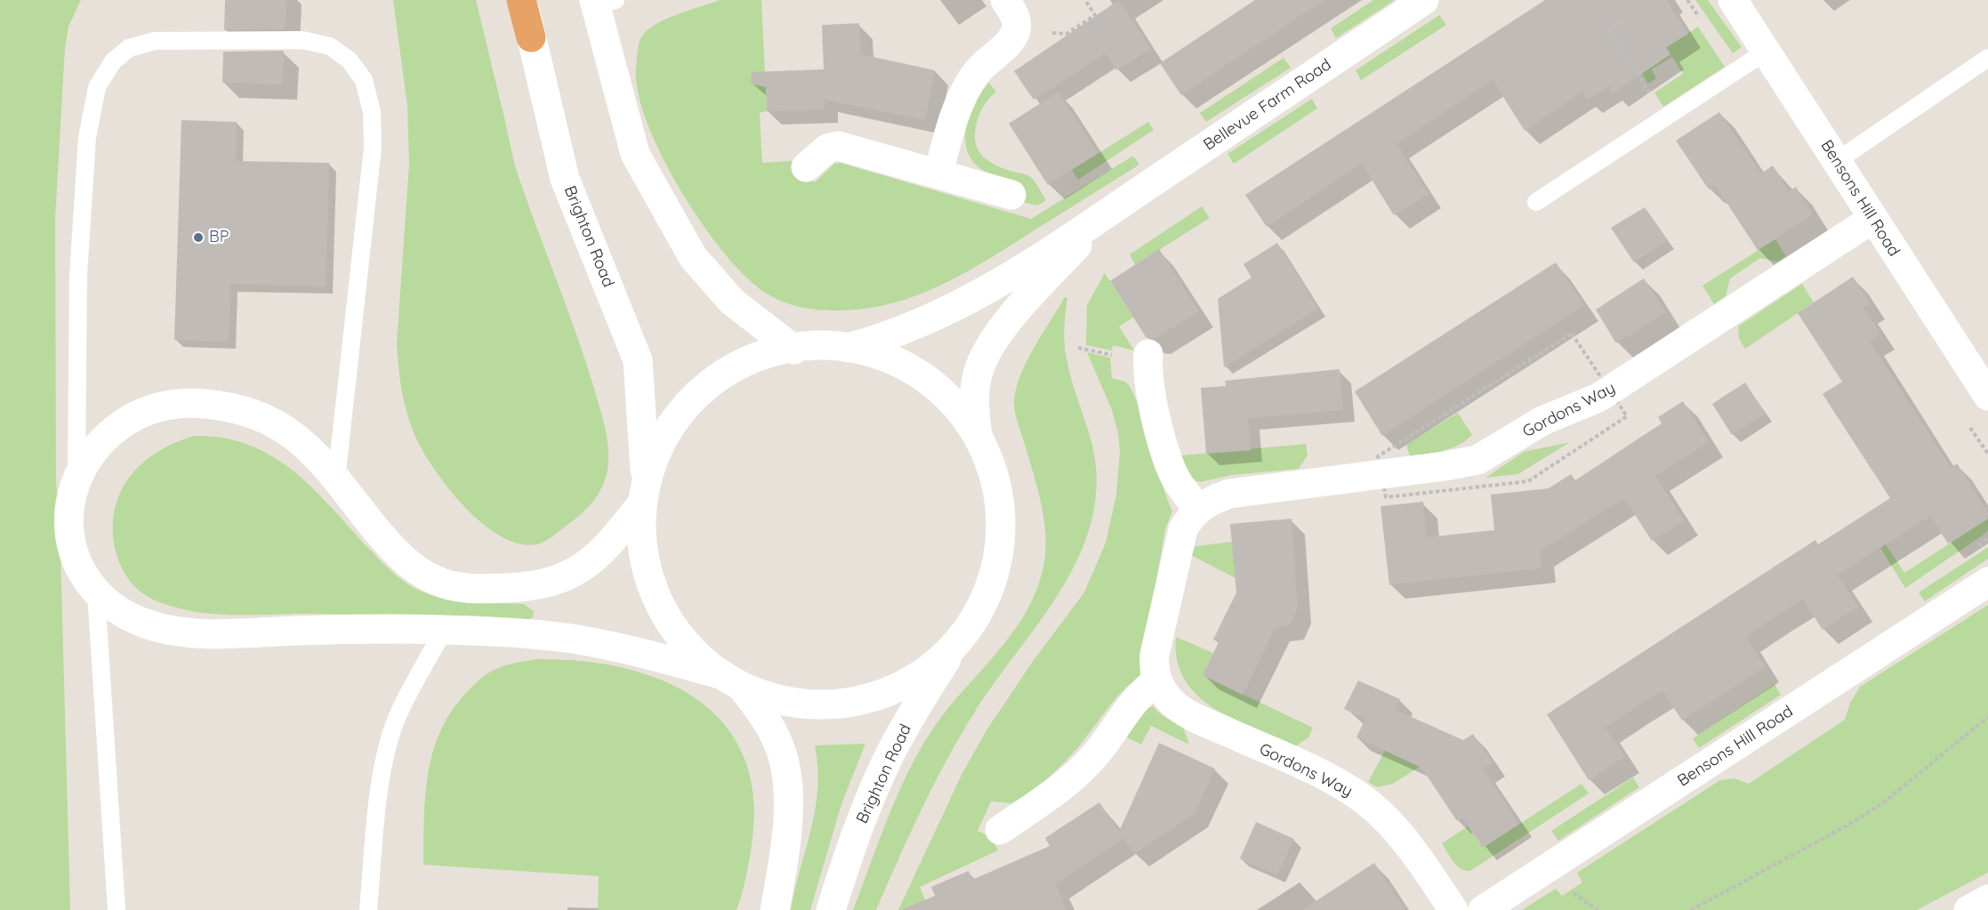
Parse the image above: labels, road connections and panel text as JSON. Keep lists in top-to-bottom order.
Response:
{
  "streets": {
    "street": [
      "Bellevue Farm Road",
      "Bensons Hill Road",
      "Brighton Road",
      "Gordons Way"
    ]
  },
  "crossings": [
    ["Bensons Hill Road", "Gordons Way"]
  ],
  "places": ["BP"]
}
